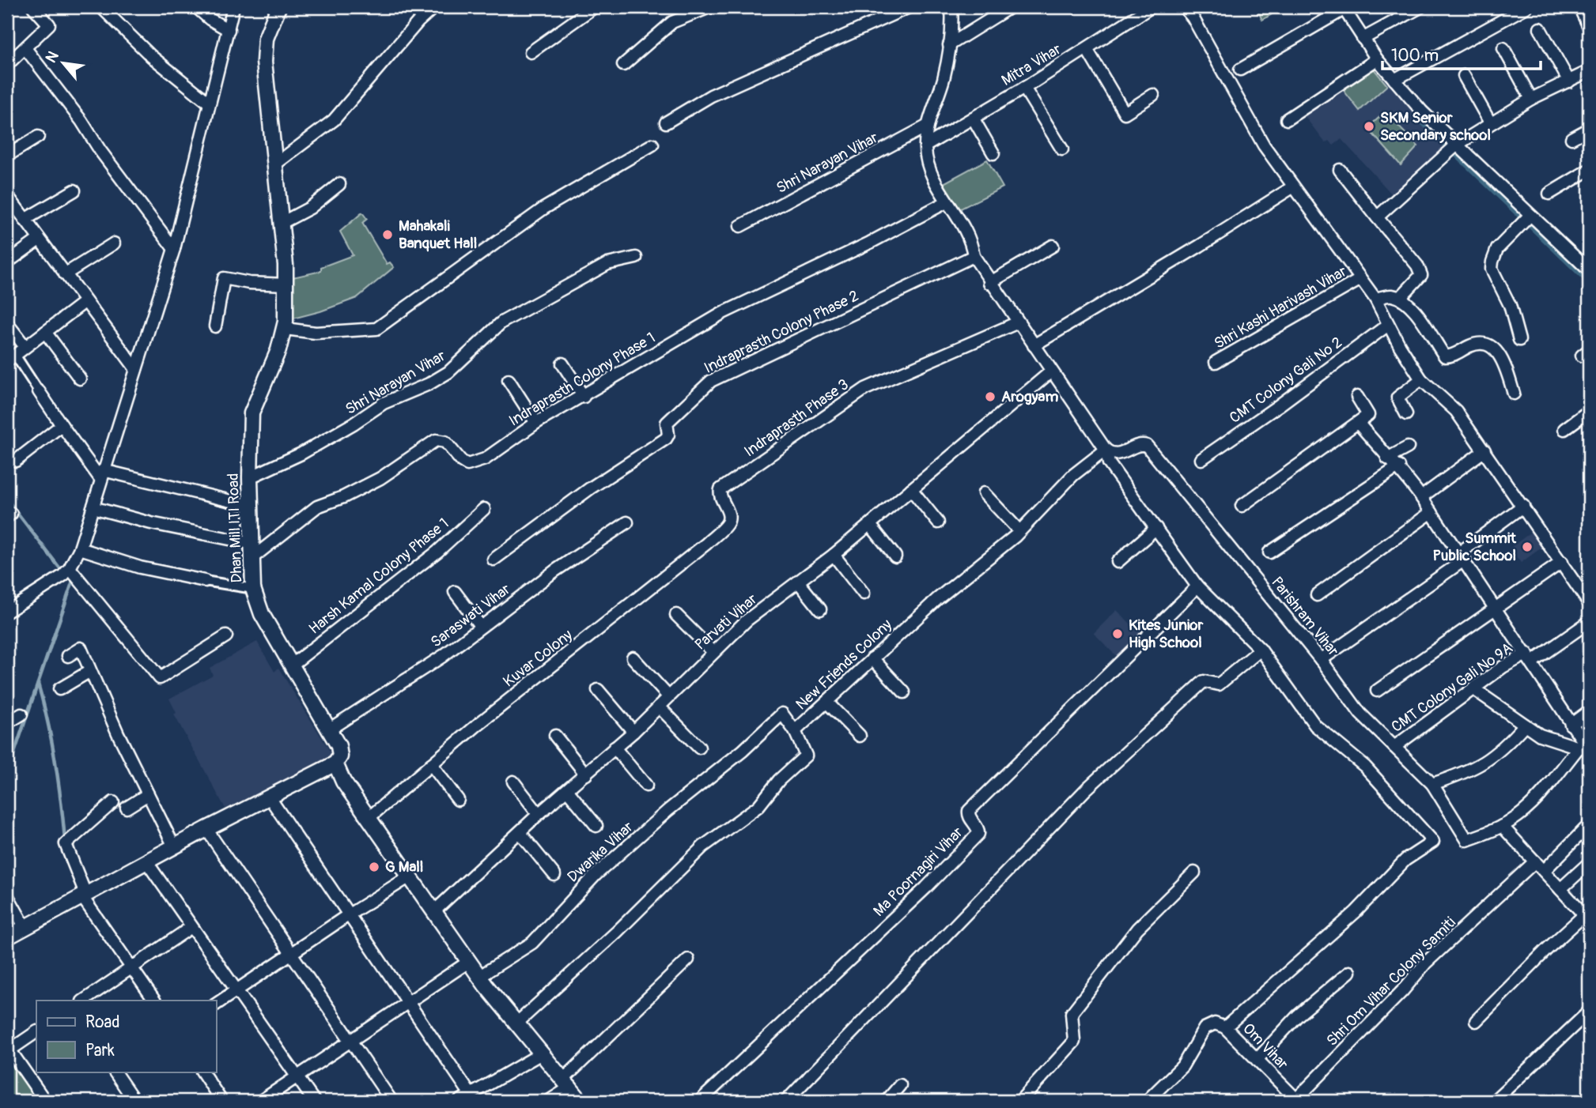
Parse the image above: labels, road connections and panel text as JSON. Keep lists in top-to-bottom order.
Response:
{
  "streets": {
    "street": [
      "Mitra Vihar",
      "Shri Narayan Vihar",
      "Shri Kashi Harivash Vihar",
      "Indraprasth Colony Phase 2",
      "Indraprasth Colony Phase 1",
      "CMT Colony Gali No 2",
      "Indraprasth Phase 3",
      "Dhan Mill ITI Road",
      "Harsh Kamal Colony Phase 1",
      "Saraswati Vihar",
      "Parishram Vihar",
      "Parvati Vihar",
      "Kuvar Colony",
      "New Friends Colony",
      "CMT Colony Gali No 9A",
      "Dwarika Vihar",
      "Ma Poornagiri Vihar",
      "Shri Om Vihar Colony Samiti",
      "Om Vihar"
    ]
  },
  "crossings": [
    ["Shri Narayan Vihar", "Dhan Mill ITI Road"],
    ["Indraprasth Colony Phase 1", "Dhan Mill ITI Road"],
    ["Indraprasth Phase 3", "Kuvar Colony"],
    ["Dhan Mill ITI Road", "Harsh Kamal Colony Phase 1"],
    ["Dhan Mill ITI Road", "Saraswati Vihar"],
    ["Parishram Vihar", "New Friends Colony"],
    ["Parishram Vihar", "CMT Colony Gali No 9A"],
    ["New Friends Colony", "Dwarika Vihar"],
    ["Shri Om Vihar Colony Samiti", "Om Vihar"]
  ],
  "places": [
    "SKM Senior Secondary school",
    "Mahakali Banquet Hall",
    "Arogyam",
    "Summit Public School",
    "Kites Junior High School",
    "G Mall"
  ],
  "legend": ["Road", "Park"],
  "scale_bar": "100 m",
  "north": "top left"
}
